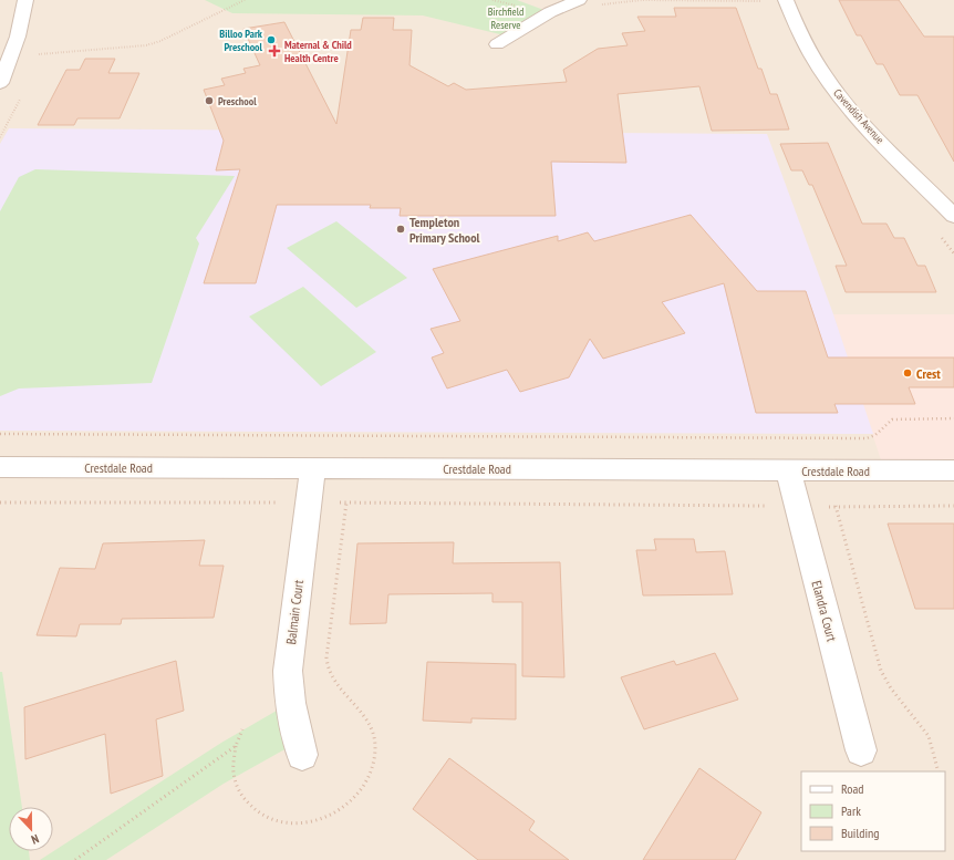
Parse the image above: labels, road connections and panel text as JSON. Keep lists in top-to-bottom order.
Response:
{
  "streets": {
    "street": [
      "Cavendish Avenue",
      "Crestdale Road",
      "Elandra Court",
      "Balmain Court"
    ]
  },
  "crossings": [
    ["Crestdale Road", "Elandra Court"],
    ["Crestdale Road", "Balmain Court"]
  ],
  "parks": ["Birchfield Reserve"],
  "places": {
    "other": [
      "Billoo Park Preschool",
      "Preschool",
      "Templeton Primary School",
      "Crest"
    ],
    "health": ["Maternal & Child Health Centre"]
  },
  "legend": ["Road", "Park", "Building"],
  "north": "bottom"
}
